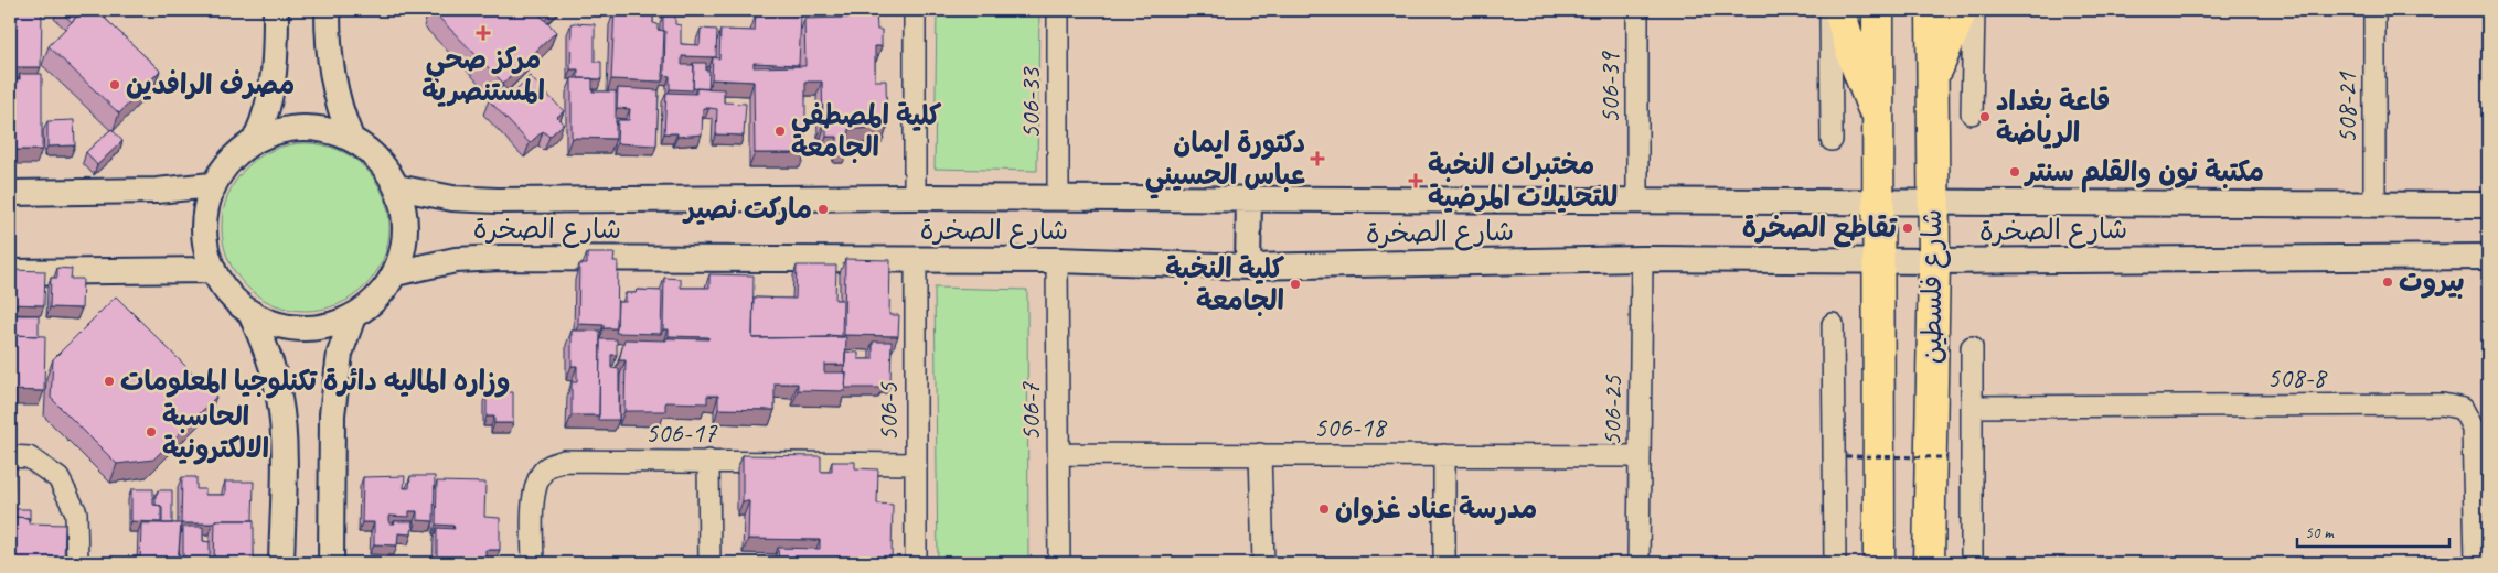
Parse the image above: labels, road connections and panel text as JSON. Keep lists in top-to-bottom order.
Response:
{
  "streets": {
    "main road": ["شارع فلسطين"],
    "street": [
      "506-39",
      "506-33",
      "508-21",
      "شارع الصخرة",
      "508-8",
      "506-25",
      "506-5",
      "506-7",
      "506-18",
      "506-17"
    ]
  },
  "crossings": [
    ["506-39", "شارع الصخرة"],
    ["506-33", "شارع الصخرة"],
    ["508-21", "شارع الصخرة"],
    ["شارع الصخرة", "شارع فلسطين"],
    ["شارع الصخرة", "506-25"],
    ["شارع الصخرة", "506-5"],
    ["شارع الصخرة", "506-7"],
    ["506-25", "506-18"],
    ["506-5", "506-17"],
    ["506-7", "506-18"]
  ],
  "places": {
    "health": ["مركز صحي المستنصرية", "دكتورة ايمان عباس الحسيني", "مختبرات النخبة للتحليلات المرضية"],
    "other": [
      "مصرف الرافدين",
      "قاعة بغداد الرياضة",
      "كلية المصطفى الجامعة",
      "مكتبة نون والقلم سنتر",
      "ماركت نصير",
      "تقاطع الصخرة",
      "بيروت",
      "كلية النخبة الجامعة",
      "وزاره الماليه دائرة تكنلوجيا المعلومات",
      "الحاسبة الالكترونية",
      "مدرسة عناد غزوان"
    ]
  },
  "scale_bar": "50 m"
}
